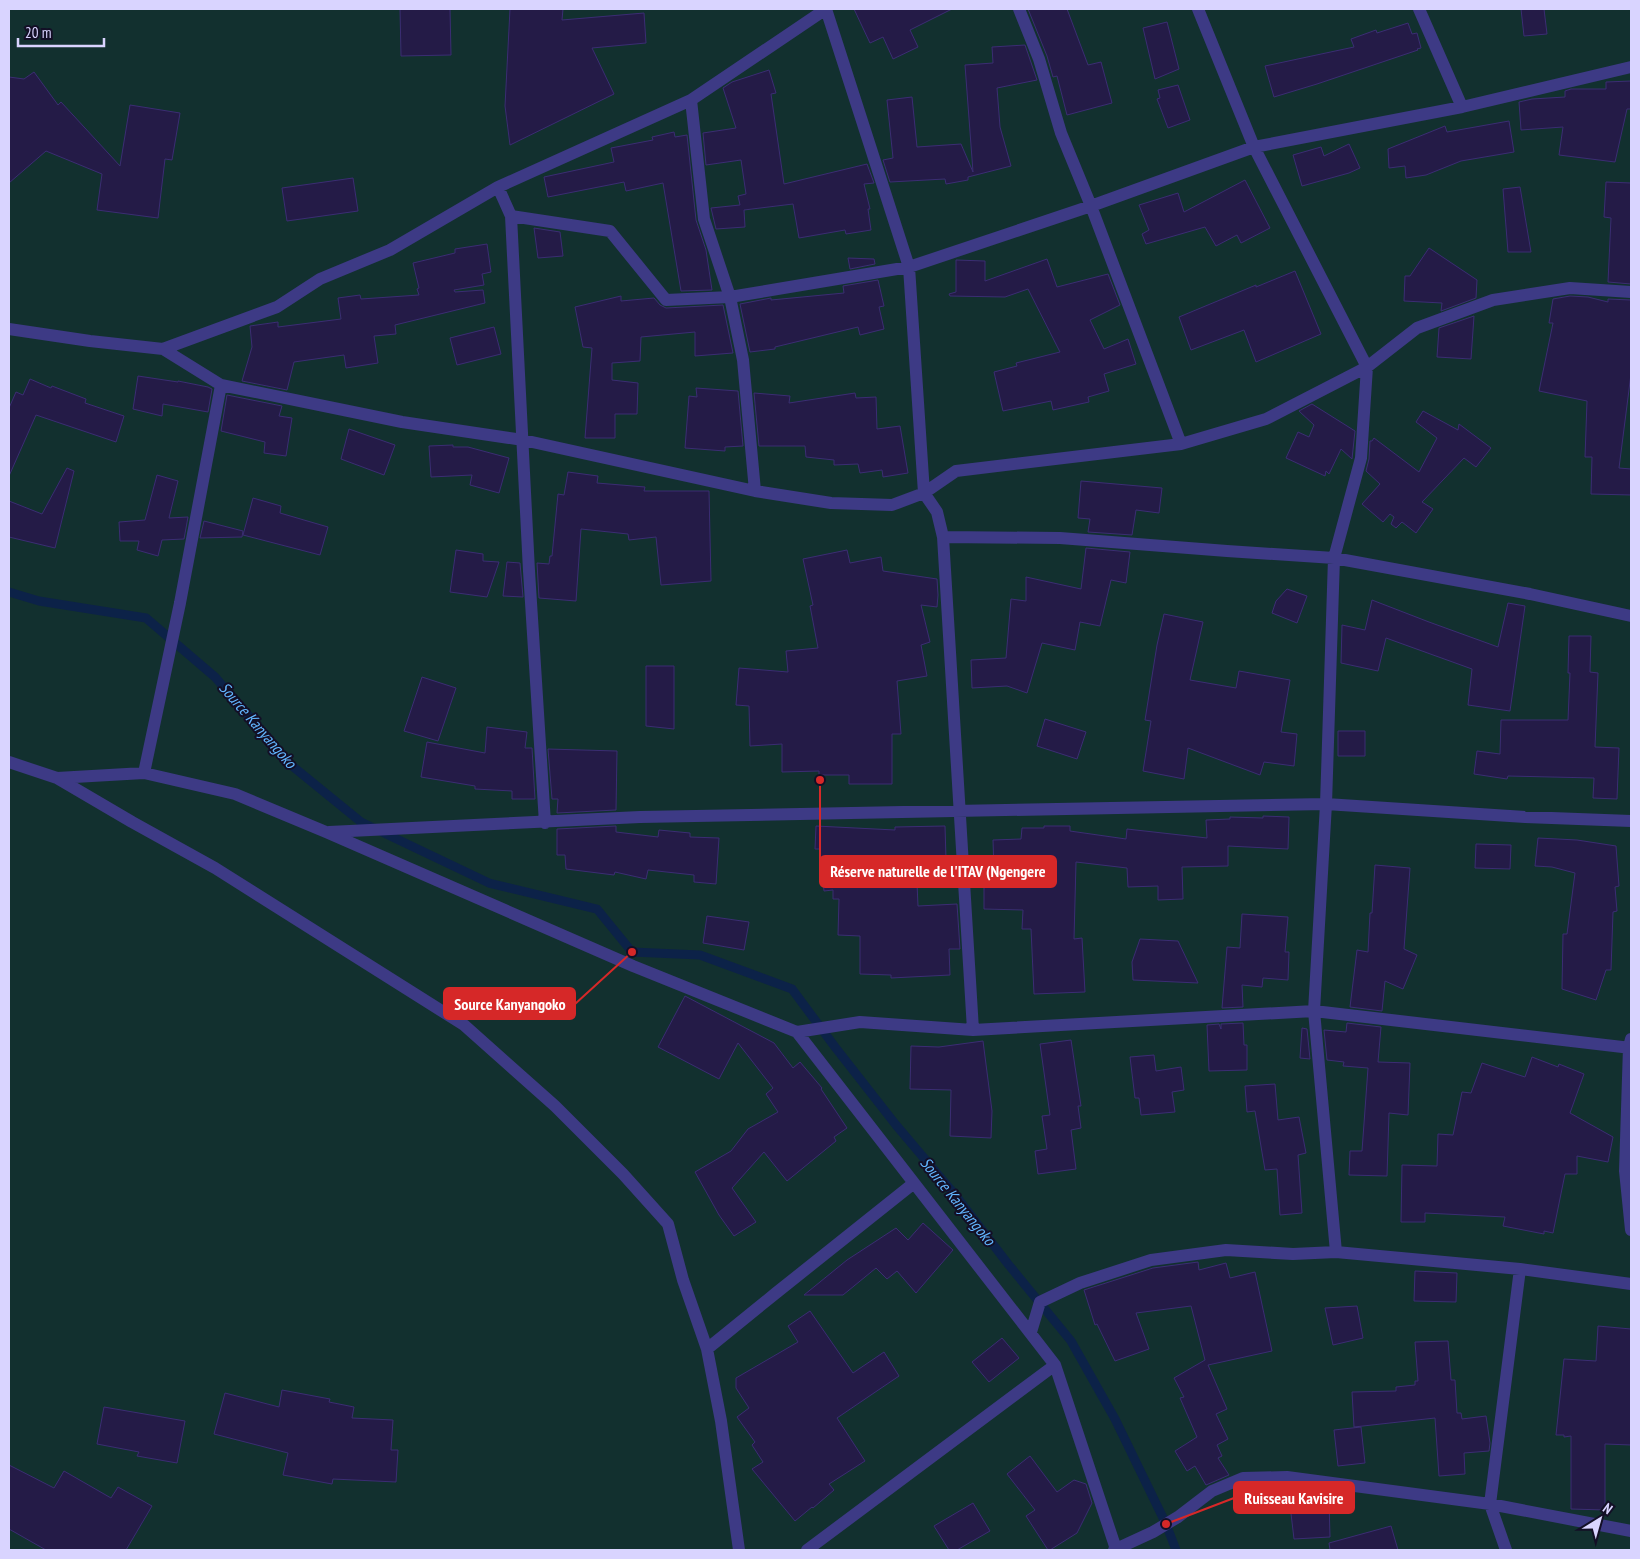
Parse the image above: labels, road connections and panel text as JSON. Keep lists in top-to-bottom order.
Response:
{
  "water": ["Source Kanyangoko"],
  "places": ["Réserve naturelle de l'ITAV (Ngengere", "Source Kanyangoko", "Ruisseau Kavisire"],
  "scale_bar": "20 m",
  "north": "top right"
}
